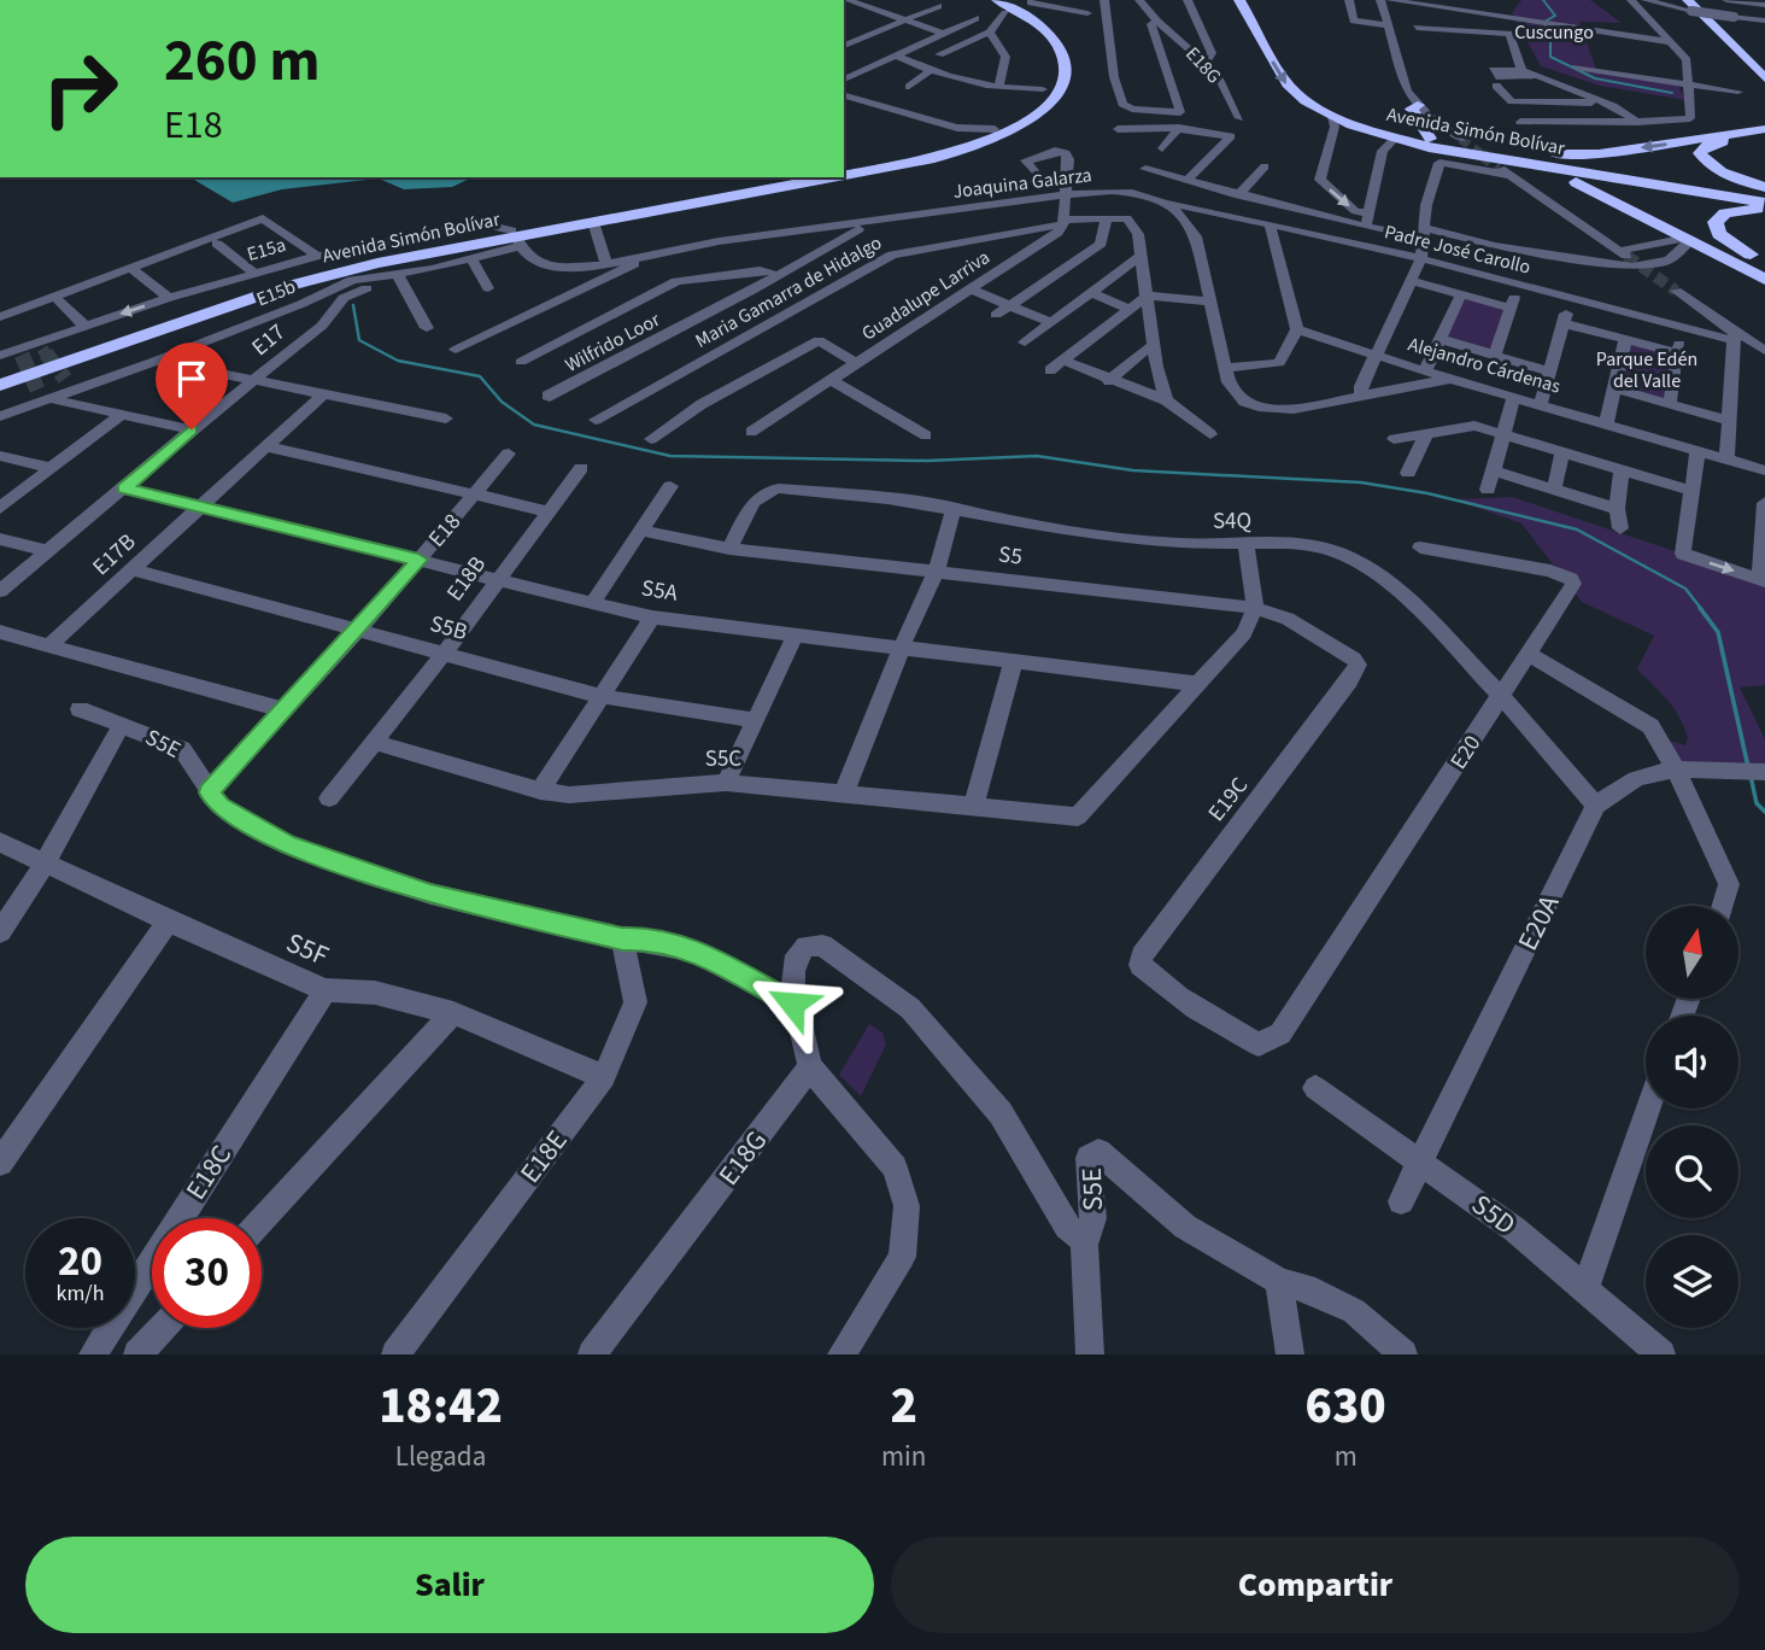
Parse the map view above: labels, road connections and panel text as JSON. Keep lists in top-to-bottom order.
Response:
{
  "streets": {
    "highway": ["Avenida Simón Bolívar"],
    "street": [
      "E18G",
      "Joaquina Galarza",
      "E15a",
      "Padre José Carollo",
      "Maria Gamarra de Hidalgo",
      "E15b",
      "Guadalupe Larriva",
      "E17",
      "Wilfrido Loor",
      "Alejandro Cárdenas",
      "S4Q",
      "E18",
      "E17B",
      "S5",
      "E18B",
      "S5A",
      "S5B",
      "S5E",
      "E20",
      "S5C",
      "E19C",
      "E20A",
      "S5F",
      "E18E",
      "E18C",
      "S5D"
    ]
  },
  "crossings": [
    ["Avenida Simón Bolívar", "Joaquina Galarza"],
    ["Avenida Simón Bolívar", "E15a"],
    ["Avenida Simón Bolívar", "E15b"],
    ["Joaquina Galarza", "Padre José Carollo"],
    ["Joaquina Galarza", "E15b"],
    ["Joaquina Galarza", "Wilfrido Loor"],
    ["Maria Gamarra de Hidalgo", "Guadalupe Larriva"],
    ["E17", "S5A"],
    ["S4Q", "S5"],
    ["S4Q", "E20"],
    ["S4Q", "E20A"],
    ["E18", "S5A"],
    ["E18", "S5B"],
    ["E18", "S5E"],
    ["E17B", "S5A"],
    ["E17B", "S5B"],
    ["S5", "E19C"],
    ["E18B", "S5A"],
    ["E18B", "S5B"],
    ["E18B", "S5C"],
    ["S5A", "S5C"],
    ["S5E", "E18E"],
    ["E20", "E19C"],
    ["E20A", "S5D"],
    ["S5F", "E18E"],
    ["S5F", "E18C"]
  ],
  "parks": ["Cuscungo", "Parque Edén del Valle"],
  "north": "top",
  "page": {
    "turn": ["260 m", "E18"],
    "speed": "20 km/h",
    "limit": "30",
    "eta": [
      "18:42",
      "Llegada",
      "2",
      "min",
      "630",
      "m"
    ],
    "buttons": ["Salir", "Compartir"]
  }
}
